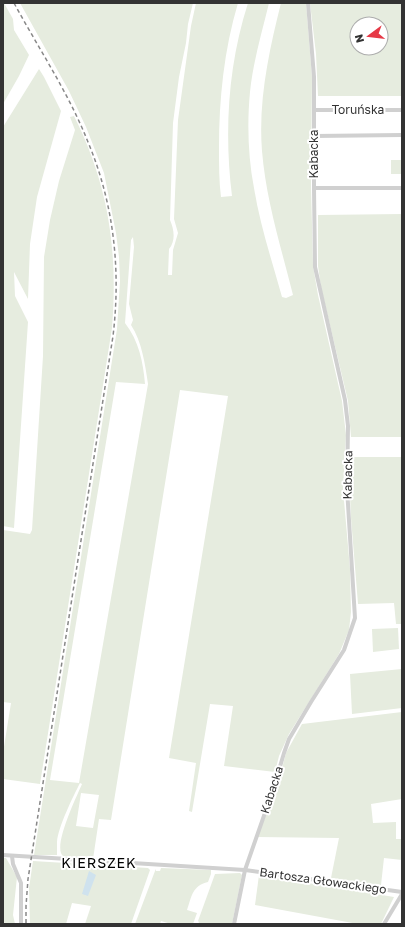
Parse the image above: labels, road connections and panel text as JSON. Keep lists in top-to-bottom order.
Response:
{
  "streets": {
    "street": ["Toruńska", "Kabacka", "Bartosza Głowackiego"]
  },
  "crossings": [
    ["Toruńska", "Kabacka"],
    ["Kabacka", "Bartosza Głowackiego"]
  ],
  "districts": ["KIERSZEK"],
  "north": "left"
}
